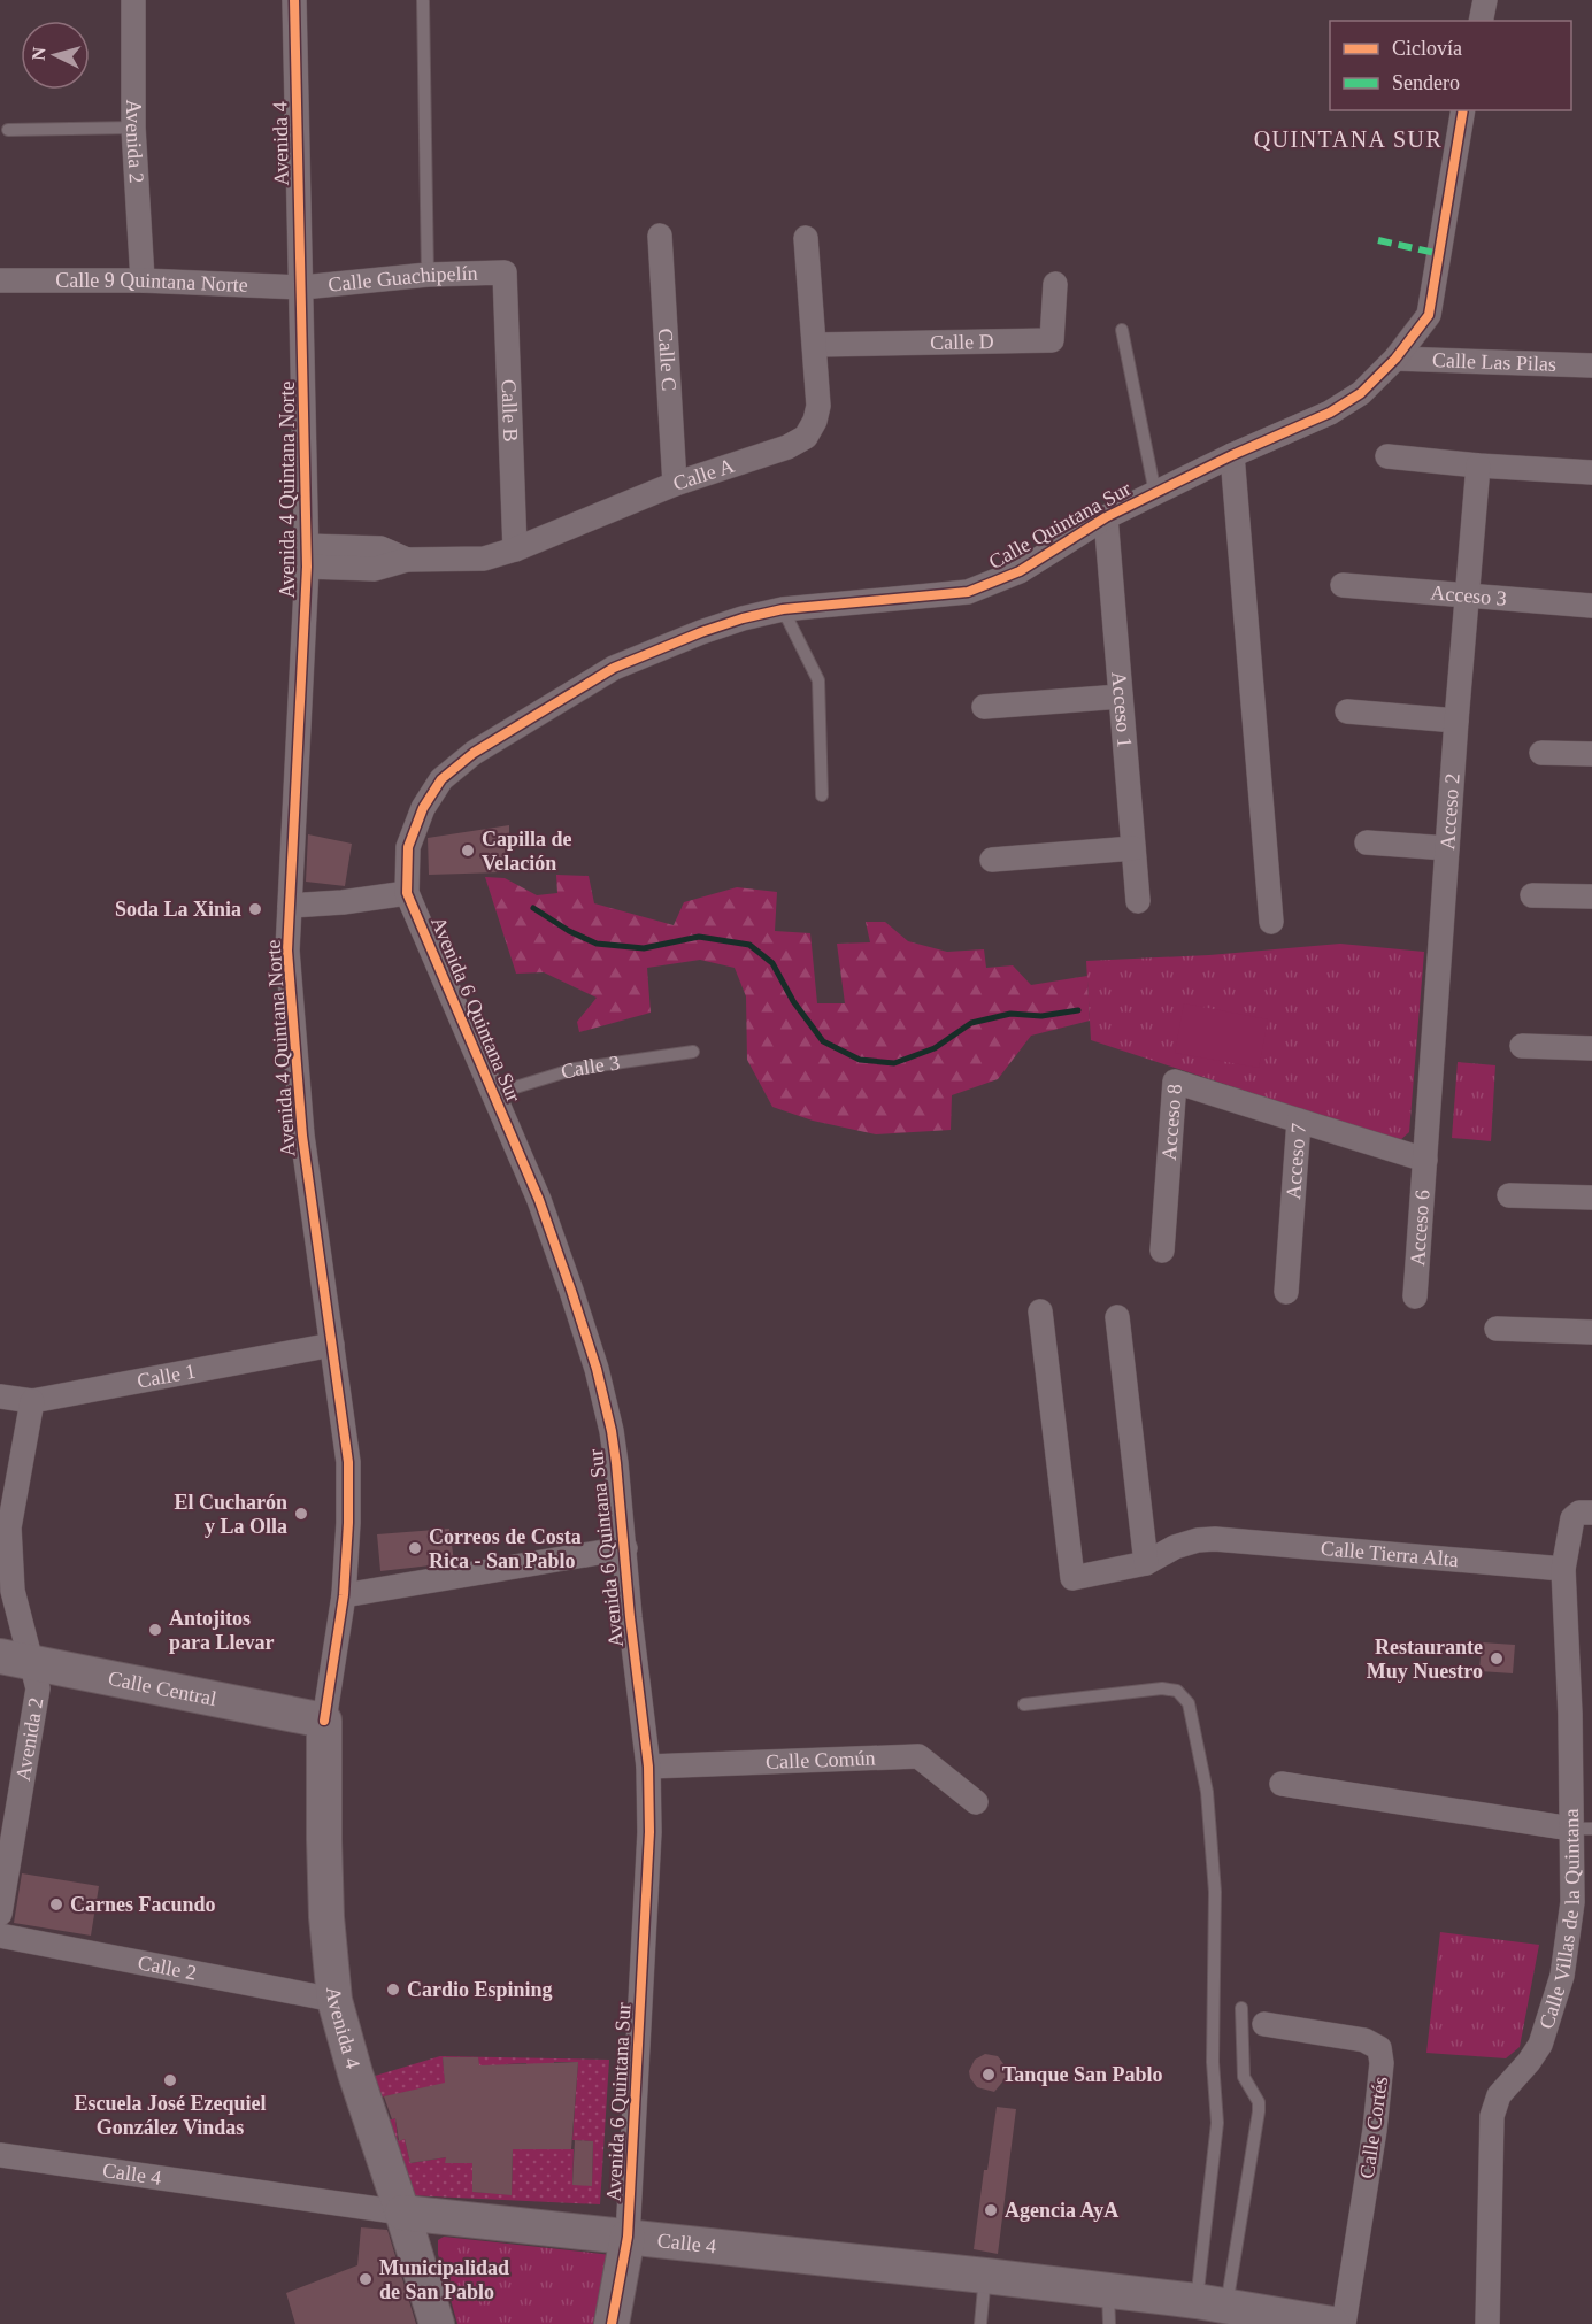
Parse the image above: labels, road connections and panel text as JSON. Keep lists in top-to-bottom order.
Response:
{
  "streets": {
    "main road": ["Avenida 4", "Calle Central", "Calle 4"],
    "street": [
      "Avenida 2",
      "Calle Guachipelín",
      "Calle 9 Quintana Norte",
      "Calle D",
      "Calle C",
      "Calle Las Pilas",
      "Calle B",
      "Calle A",
      "Avenida 4 Quintana Norte",
      "Calle Quintana Sur",
      "Acceso 3",
      "Acceso 1",
      "Acceso 2",
      "Avenida 6 Quintana Sur",
      "Acceso 8",
      "Acceso 7",
      "Acceso 6",
      "Calle 1",
      "Calle Tierra Alta",
      "Calle Común",
      "Calle Villas de la Quintana",
      "Calle 2",
      "Calle Cortés"
    ],
    "lane": ["Calle 3"]
  },
  "crossings": [
    ["Avenida 2", "Calle 9 Quintana Norte"],
    ["Avenida 2", "Calle 1"],
    ["Avenida 2", "Calle Central"],
    ["Avenida 4", "Calle Guachipelín"],
    ["Avenida 4", "Calle 9 Quintana Norte"],
    ["Avenida 4", "Avenida 4 Quintana Norte"],
    ["Avenida 4", "Calle Central"],
    ["Avenida 4", "Calle 2"],
    ["Avenida 4", "Calle 4"],
    ["Calle Guachipelín", "Calle 9 Quintana Norte"],
    ["Calle Guachipelín", "Calle B"],
    ["Calle Guachipelín", "Avenida 4 Quintana Norte"],
    ["Calle 9 Quintana Norte", "Avenida 4 Quintana Norte"],
    ["Calle D", "Calle A"],
    ["Calle C", "Calle A"],
    ["Calle Las Pilas", "Calle Quintana Sur"],
    ["Calle B", "Calle A"],
    ["Calle A", "Avenida 4 Quintana Norte"],
    ["Avenida 4 Quintana Norte", "Calle 1"],
    ["Avenida 4 Quintana Norte", "Calle Central"],
    ["Calle Quintana Sur", "Acceso 1"],
    ["Calle Quintana Sur", "Avenida 6 Quintana Sur"],
    ["Acceso 3", "Acceso 2"],
    ["Acceso 2", "Acceso 7"],
    ["Acceso 2", "Acceso 6"],
    ["Avenida 6 Quintana Sur", "Calle 3"],
    ["Avenida 6 Quintana Sur", "Calle Común"],
    ["Avenida 6 Quintana Sur", "Calle 4"],
    ["Acceso 8", "Acceso 7"],
    ["Acceso 7", "Acceso 6"],
    ["Calle Tierra Alta", "Calle Villas de la Quintana"]
  ],
  "districts": ["QUINTANA SUR"],
  "places": [
    "Capilla de Velación",
    "Soda La Xinia",
    "El Cucharón y La Olla",
    "Correos de Costa Rica - San Pablo",
    "Antojitos para Llevar",
    "Restaurante Muy Nuestro",
    "Carnes Facundo",
    "Cardio Espining",
    "Tanque San Pablo",
    "Escuela José Ezequiel González Vindas",
    "Agencia AyA",
    "Municipalidad de San Pablo"
  ],
  "legend": ["Ciclovía", "Sendero"],
  "north": "left"
}
